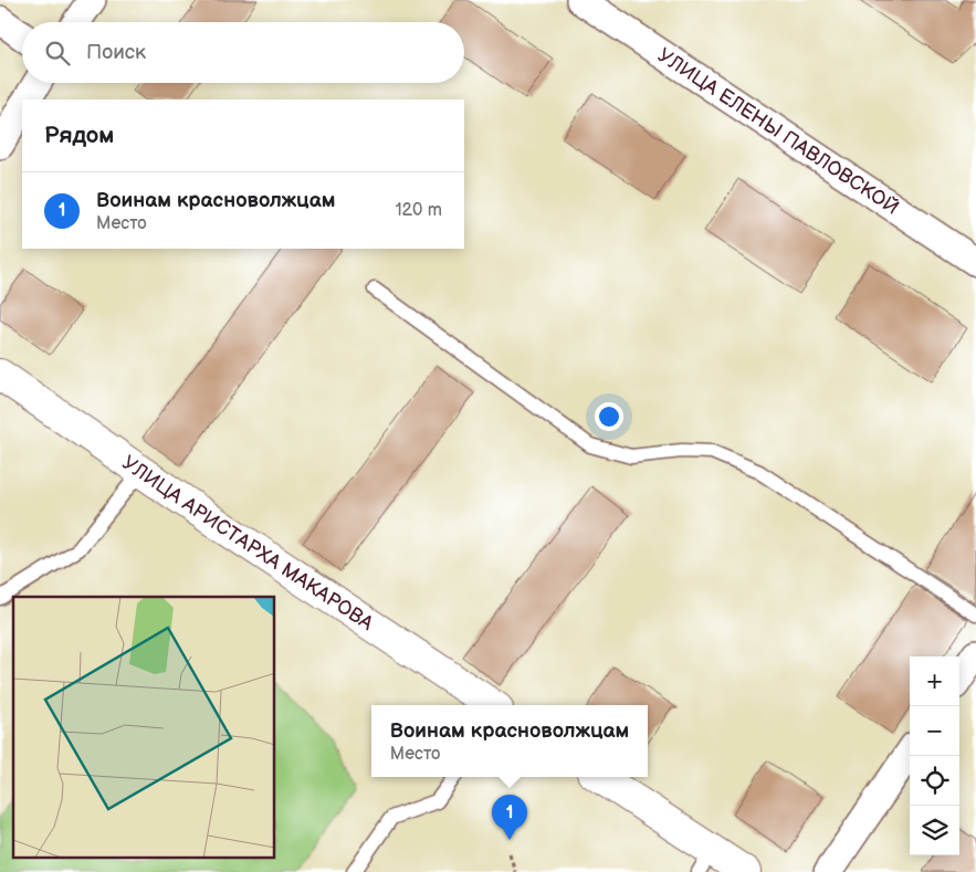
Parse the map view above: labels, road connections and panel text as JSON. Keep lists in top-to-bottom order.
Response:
{
  "streets": {
    "street": ["УЛИЦА ЕЛЕНЫ ПАВЛОВСКОЙ", "УЛИЦА АРИСТАРХА МАКАРОВА"]
  },
  "page": {
    "search": "Поиск",
    "heading": "Рядом",
    "list": [
      {
        "mark": "1",
        "name": "Воинам красноволжцам",
        "note": "Место",
        "value": "120 m"
      }
    ],
    "map_buttons": ["+", "−"],
    "popup": ["Воинам красноволжцам", "Место"],
    "pins": "1"
  }
}
